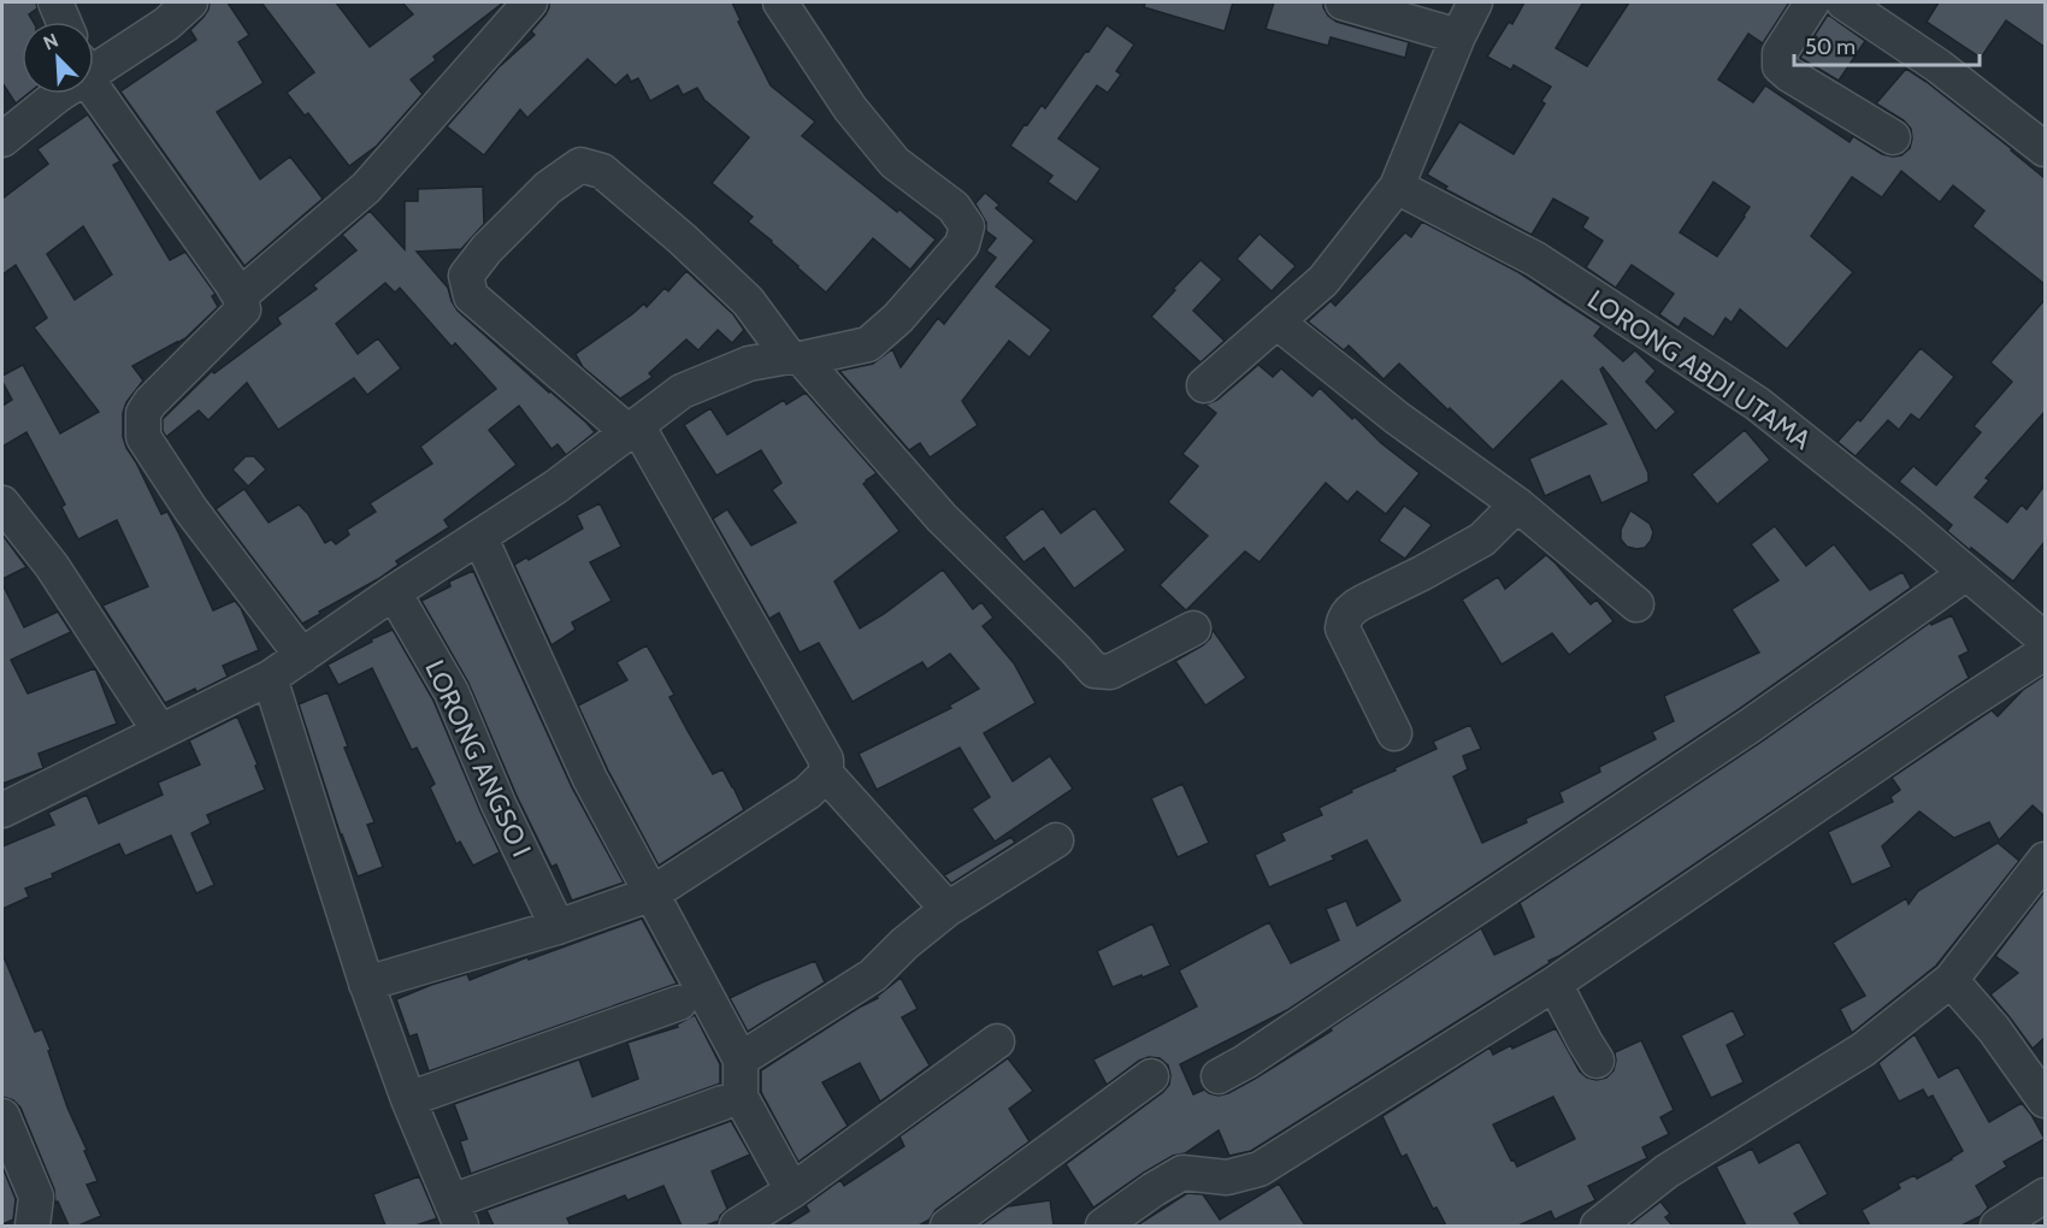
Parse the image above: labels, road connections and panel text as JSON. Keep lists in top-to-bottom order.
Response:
{
  "streets": {
    "street": ["LORONG ABDI UTAMA", "LORONG ANGSO I"]
  },
  "scale_bar": "50 m",
  "north": "top left"
}
